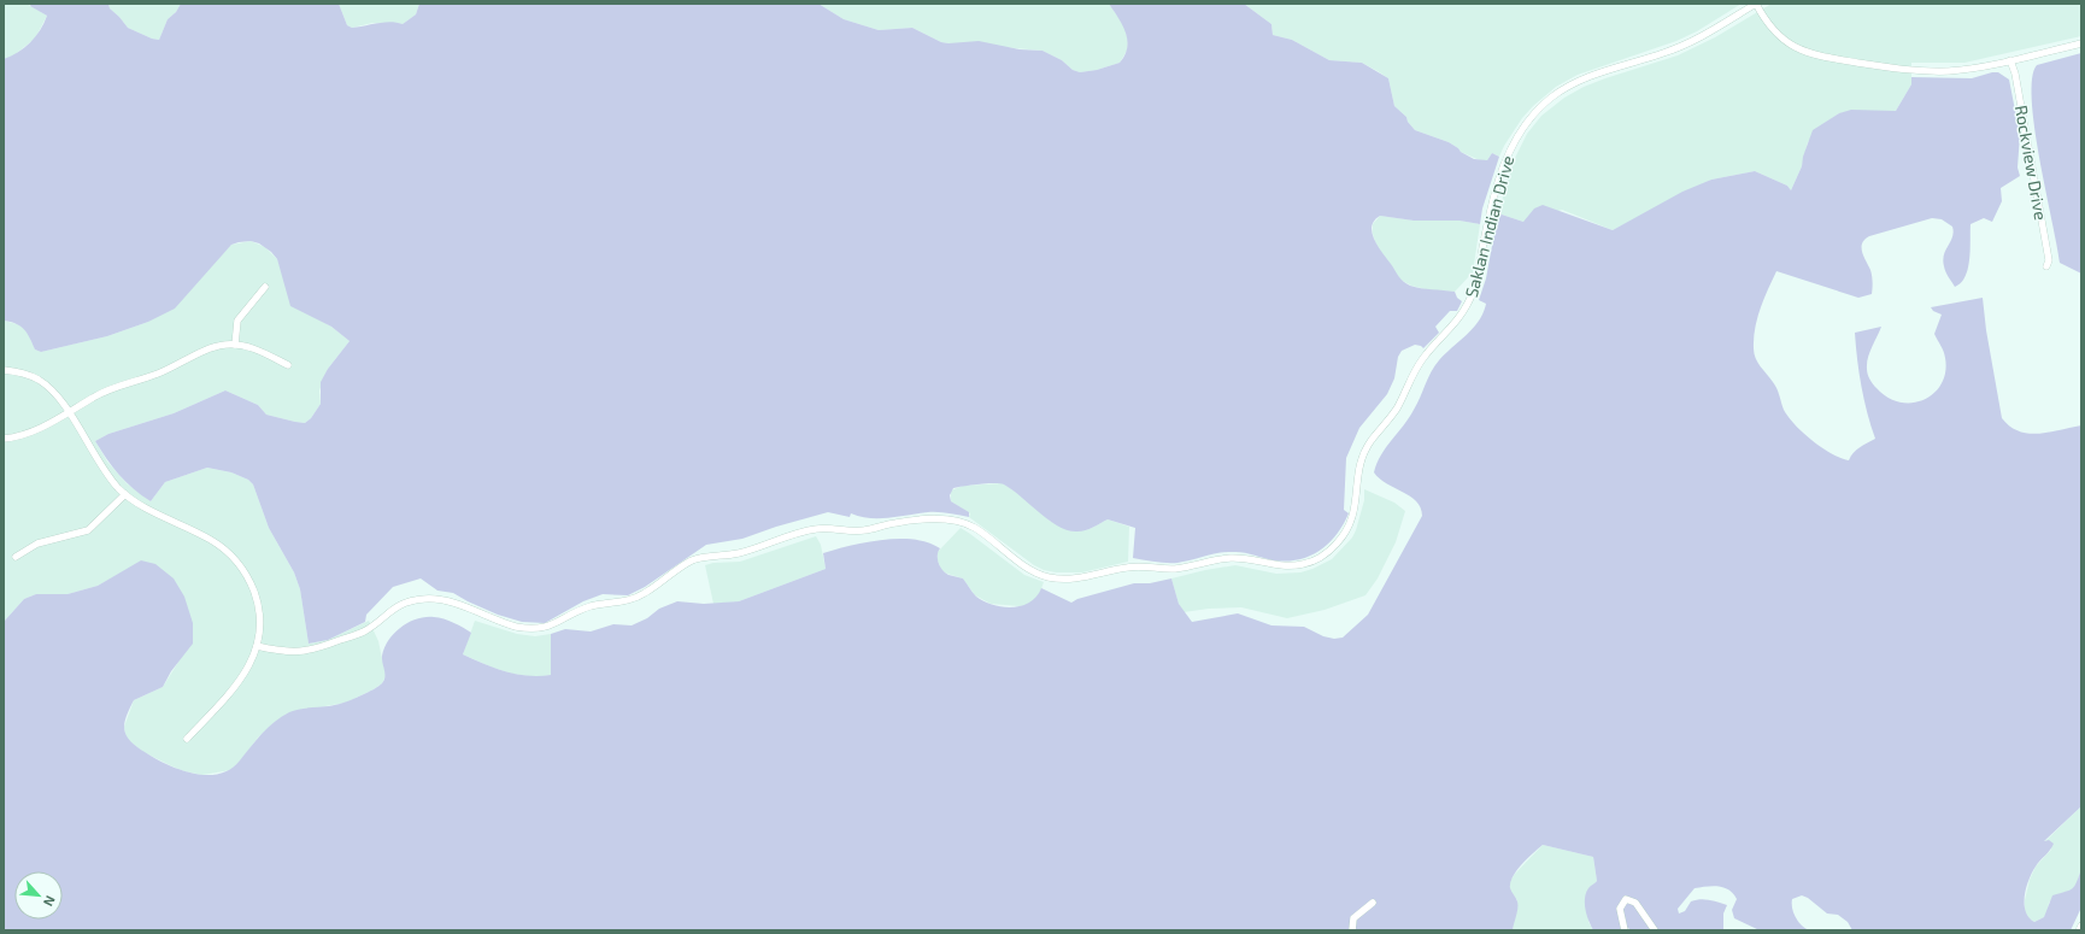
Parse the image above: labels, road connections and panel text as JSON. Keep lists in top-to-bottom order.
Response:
{
  "streets": {
    "street": ["Rockview Drive", "Saklan Indian Drive"]
  },
  "north": "bottom right"
}
